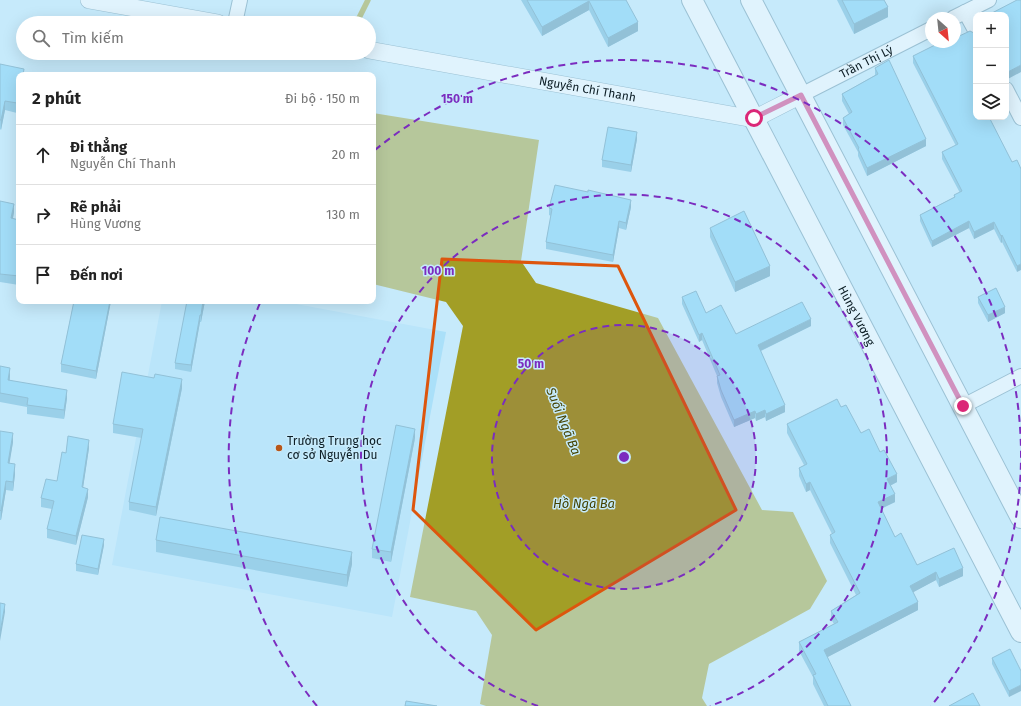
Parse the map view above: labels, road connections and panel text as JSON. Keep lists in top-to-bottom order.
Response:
{
  "streets": {
    "main road": ["Hùng Vương"],
    "street": ["Trần Thị Lý", "Nguyễn Chí Thanh"]
  },
  "crossings": [
    ["Nguyễn Chí Thanh", "Hùng Vương"]
  ],
  "water": ["Suối Ngã Ba", "Hồ Ngã Ba"],
  "places": ["Trường Trung học cơ sở Nguyễn Du"],
  "north": "bottom right",
  "page": {
    "map_buttons": ["+", "−"],
    "search": "Tìm kiếm",
    "heading": ["2 phút", "Đi bộ · 150 m"],
    "list": [
      ["Đi thẳng", "Nguyễn Chí Thanh", "20 m"],
      ["Rẽ phải", "Hùng Vương", "130 m"],
      "Đến nơi"
    ]
  },
  "rings": ["150 m", "100 m", "50 m"]
}
